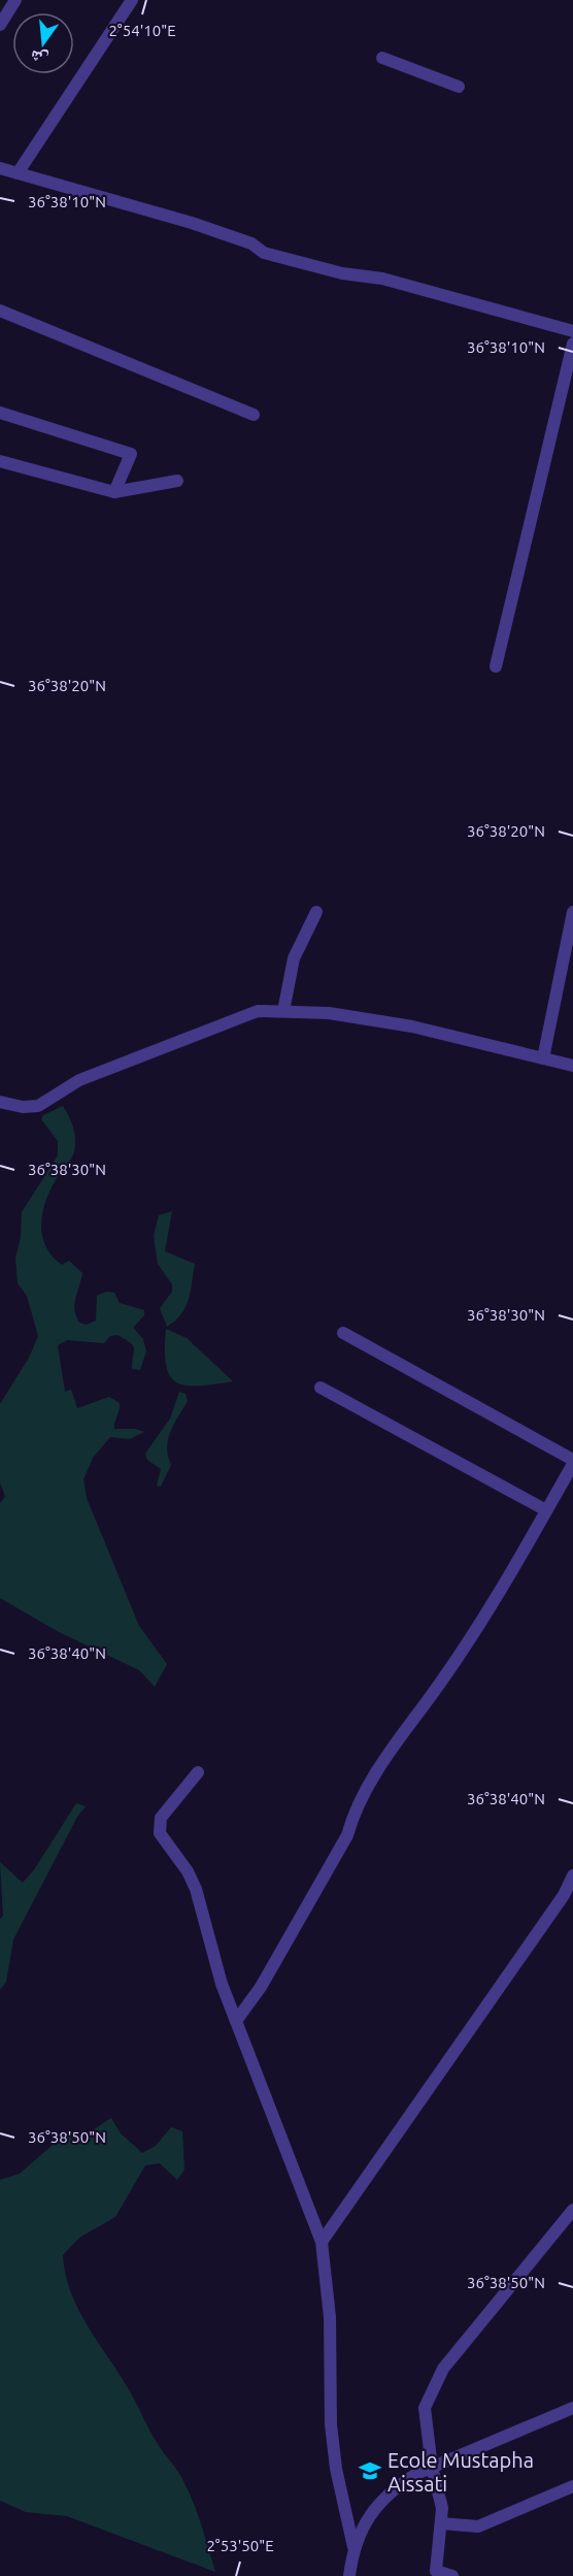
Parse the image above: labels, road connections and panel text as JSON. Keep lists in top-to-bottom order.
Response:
{
  "places": {
    "school or university": ["Ecole Mustapha Aissati"]
  },
  "north": "bottom",
  "coordinates": [
    "2°54'10\"E",
    "36°38'10\"N",
    "36°38'20\"N",
    "36°38'30\"N",
    "36°38'40\"N",
    "36°38'50\"N",
    "2°53'50\"E"
  ]
}
